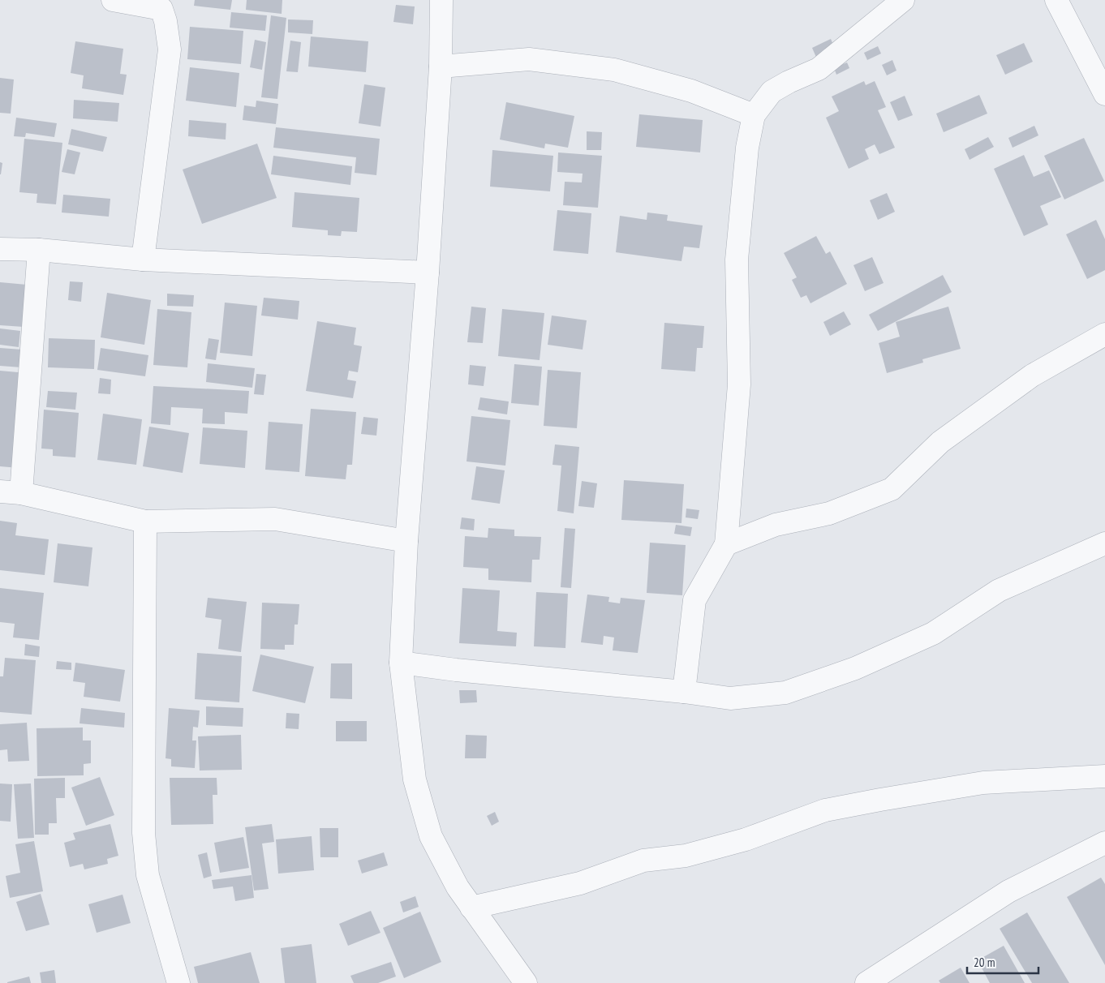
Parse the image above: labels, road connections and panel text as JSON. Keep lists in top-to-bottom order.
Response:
{
  "scale_bar": "20 m"
}
